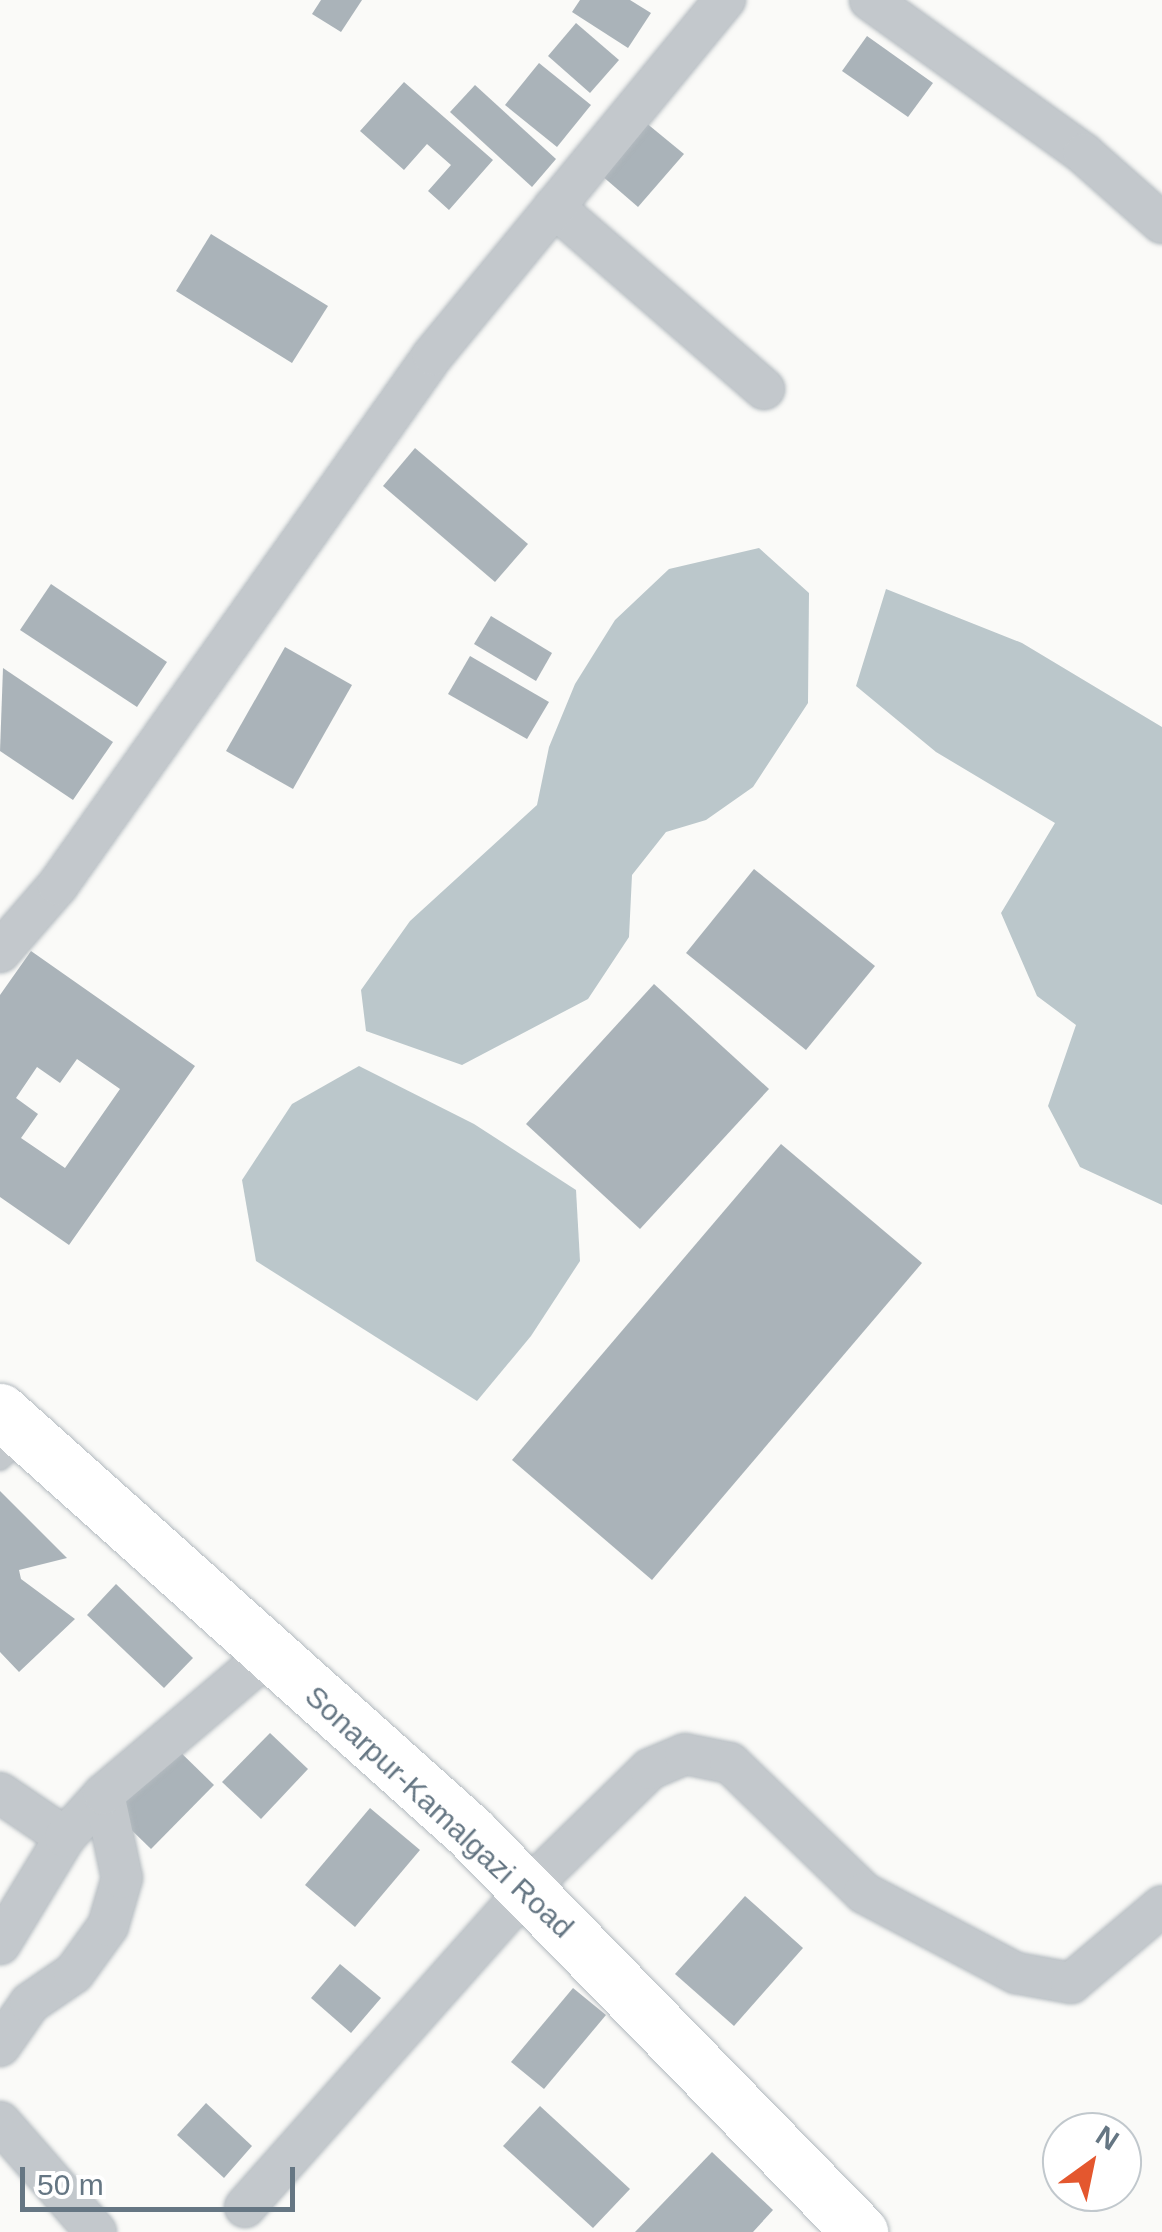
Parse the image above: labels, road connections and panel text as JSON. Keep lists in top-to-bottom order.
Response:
{
  "streets": {
    "main road": ["Sonarpur-Kamalgazi Road"]
  },
  "scale_bar": "50 m",
  "north": "top right"
}
